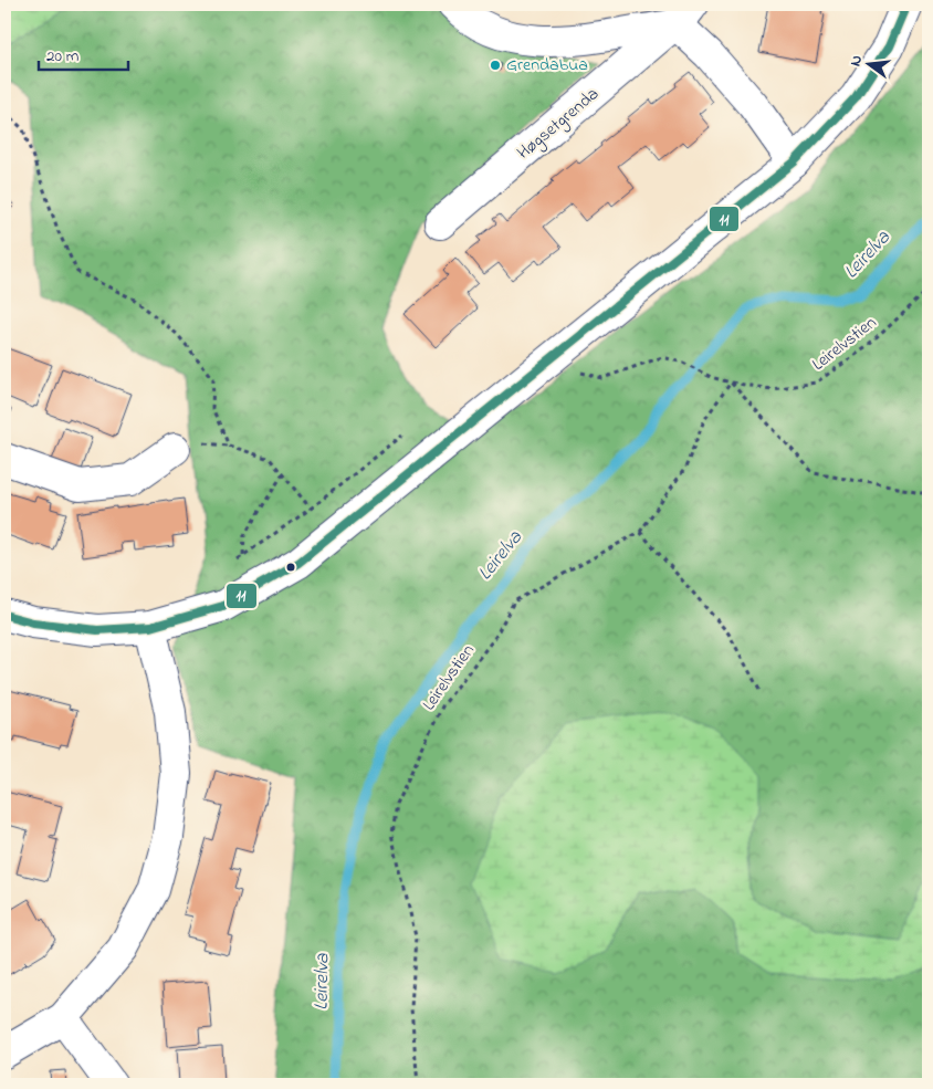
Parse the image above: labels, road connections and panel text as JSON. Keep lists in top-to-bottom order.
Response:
{
  "streets": {
    "street": ["Høgsetgrenda"],
    "path": ["Leirelvstien"]
  },
  "water": ["Leirelva"],
  "places": ["Grendabua"],
  "lines": ["transit line 11"],
  "scale_bar": "20 m",
  "north": "left"
}
